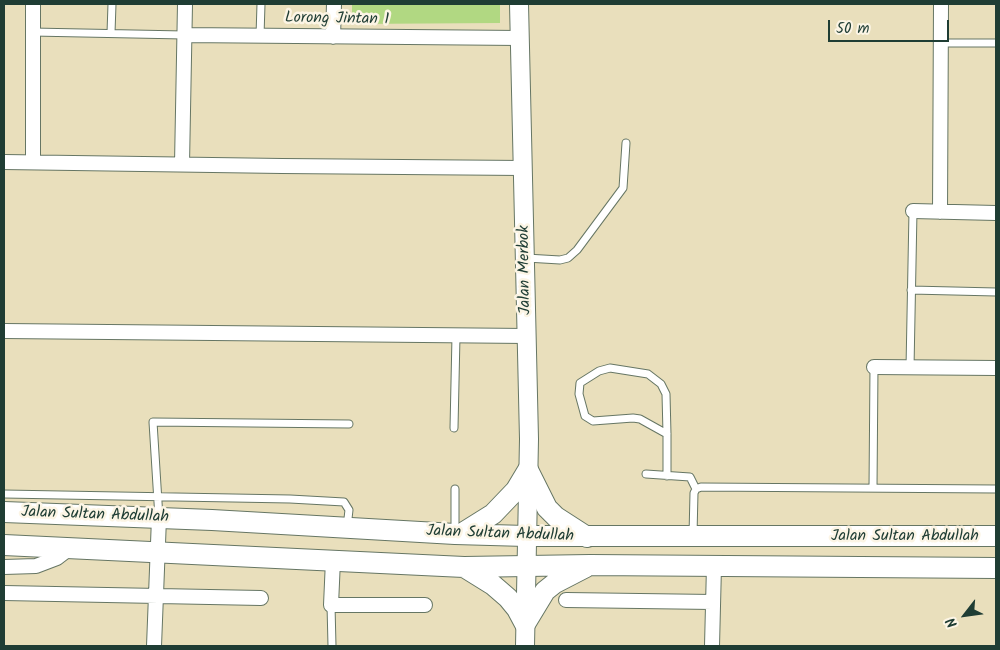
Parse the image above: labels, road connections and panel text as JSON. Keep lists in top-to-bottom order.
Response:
{
  "streets": {
    "main road": ["Jalan Sultan Abdullah"],
    "street": ["Lorong Jintan 1", "Jalan Merbok"]
  },
  "crossings": [
    ["Lorong Jintan 1", "Jalan Merbok"],
    ["Jalan Merbok", "Jalan Sultan Abdullah"]
  ],
  "scale_bar": "50 m",
  "north": "bottom left"
}
